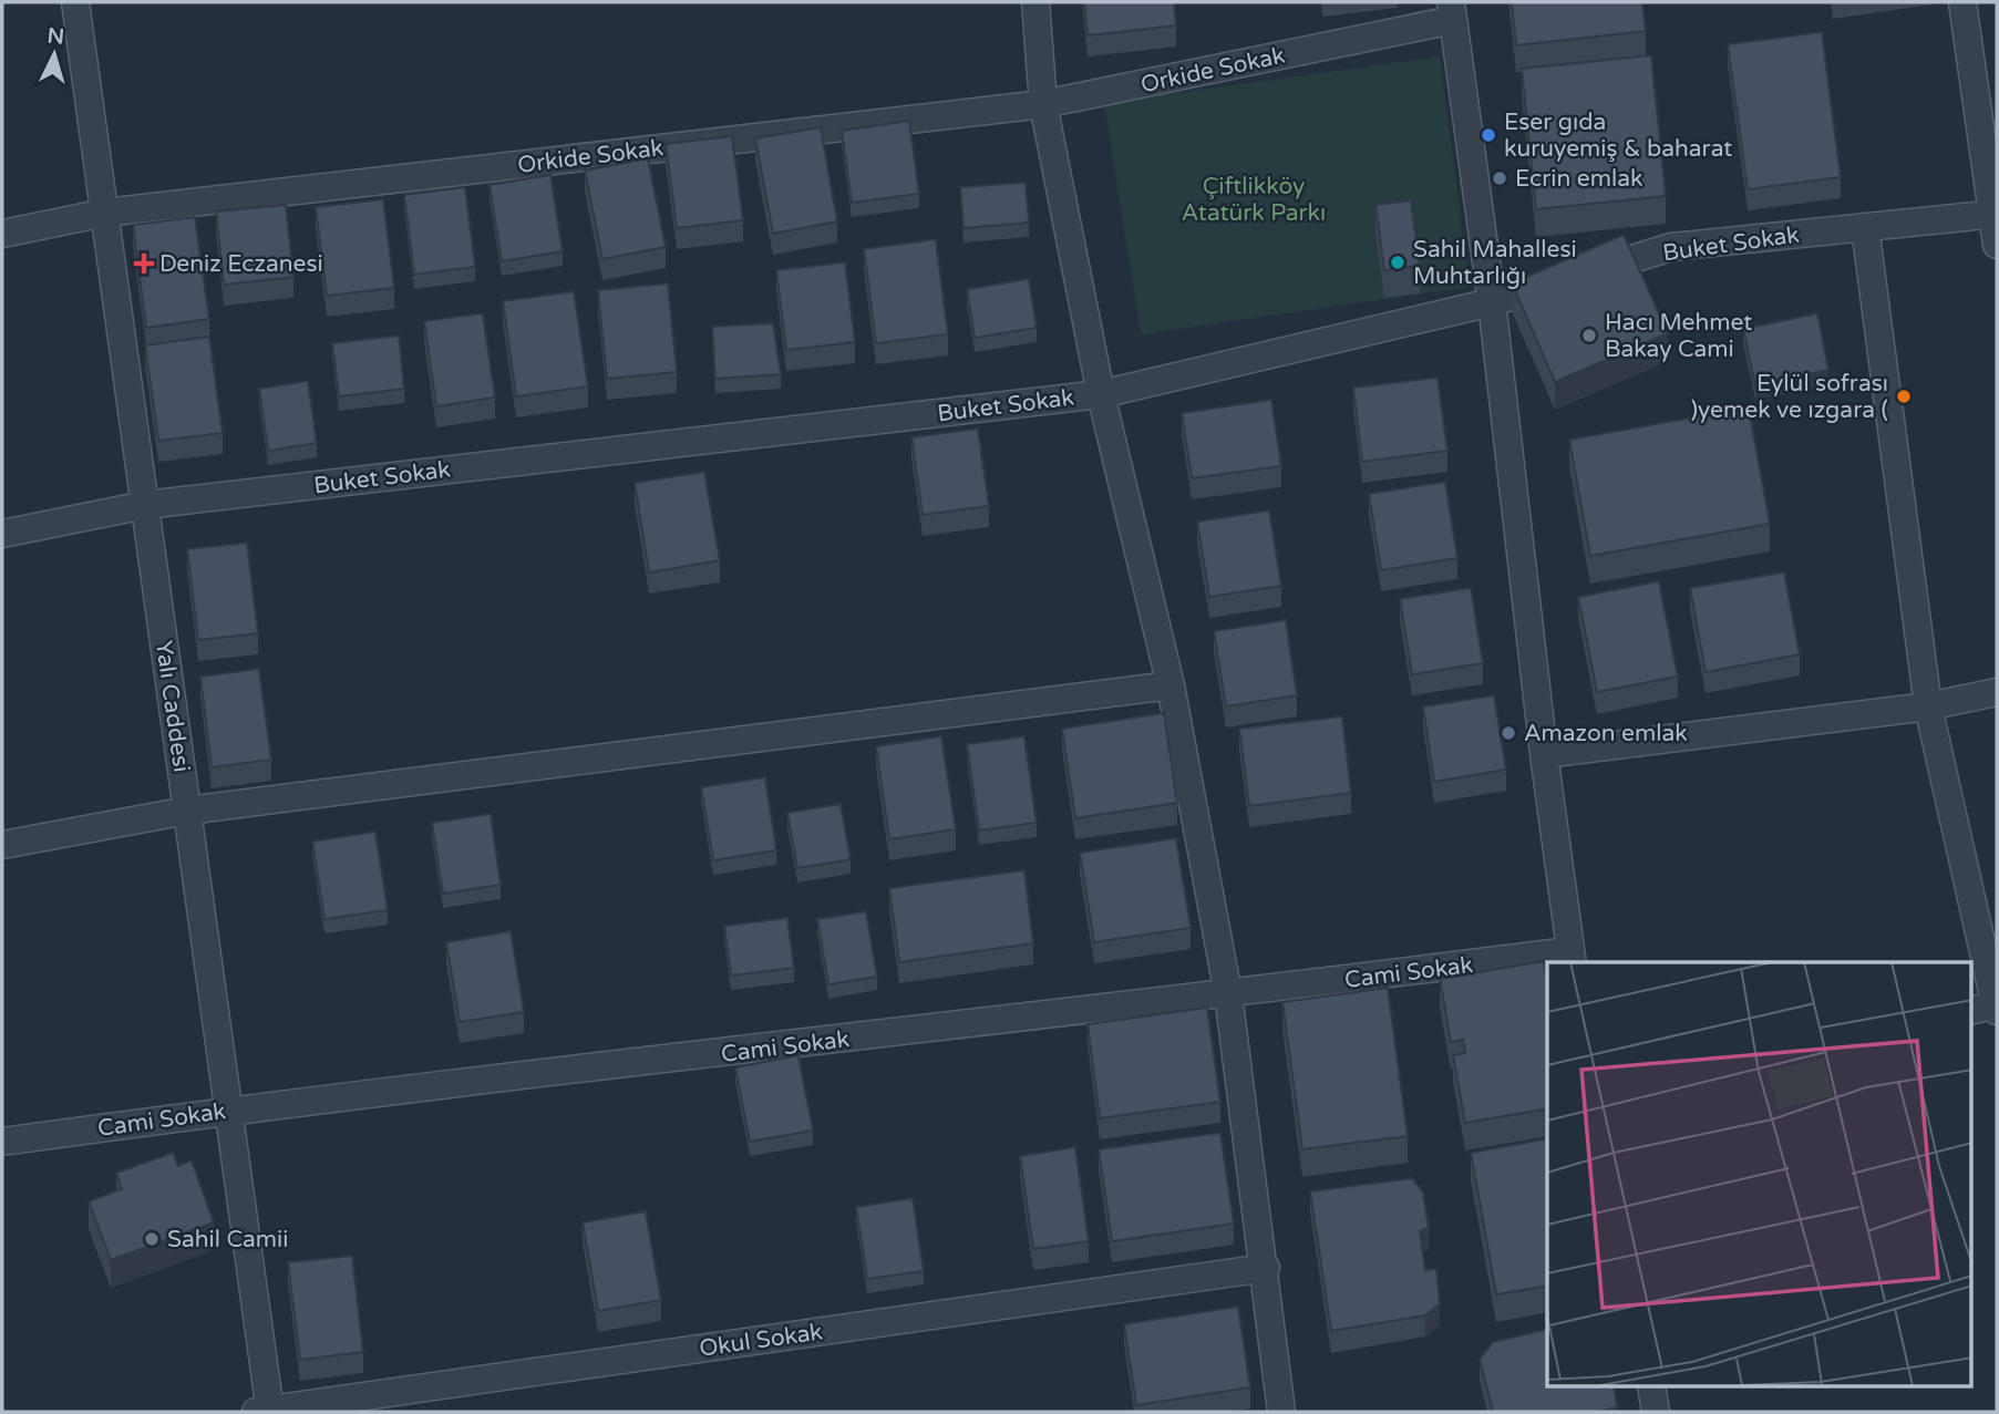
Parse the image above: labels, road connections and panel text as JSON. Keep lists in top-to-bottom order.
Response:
{
  "streets": {
    "street": [
      "Orkide Sokak",
      "Buket Sokak",
      "Yalı Caddesi",
      "Cami Sokak",
      "Okul Sokak"
    ]
  },
  "crossings": [
    ["Orkide Sokak", "Yalı Caddesi"],
    ["Buket Sokak", "Yalı Caddesi"],
    ["Yalı Caddesi", "Cami Sokak"],
    ["Yalı Caddesi", "Okul Sokak"]
  ],
  "parks": ["Çiftlikköy Atatürk Parkı"],
  "places": {
    "other": [
      "Eser gıda kuruyemiş & baharat",
      "Ecrin emlak",
      "Sahil Mahallesi Muhtarlığı",
      "Hacı Mehmet Bakay Cami",
      "Eylül sofrası )yemek ve ızgara (",
      "Amazon emlak",
      "Sahil Camii"
    ],
    "health": ["Deniz Eczanesi"]
  },
  "north": "top"
}
